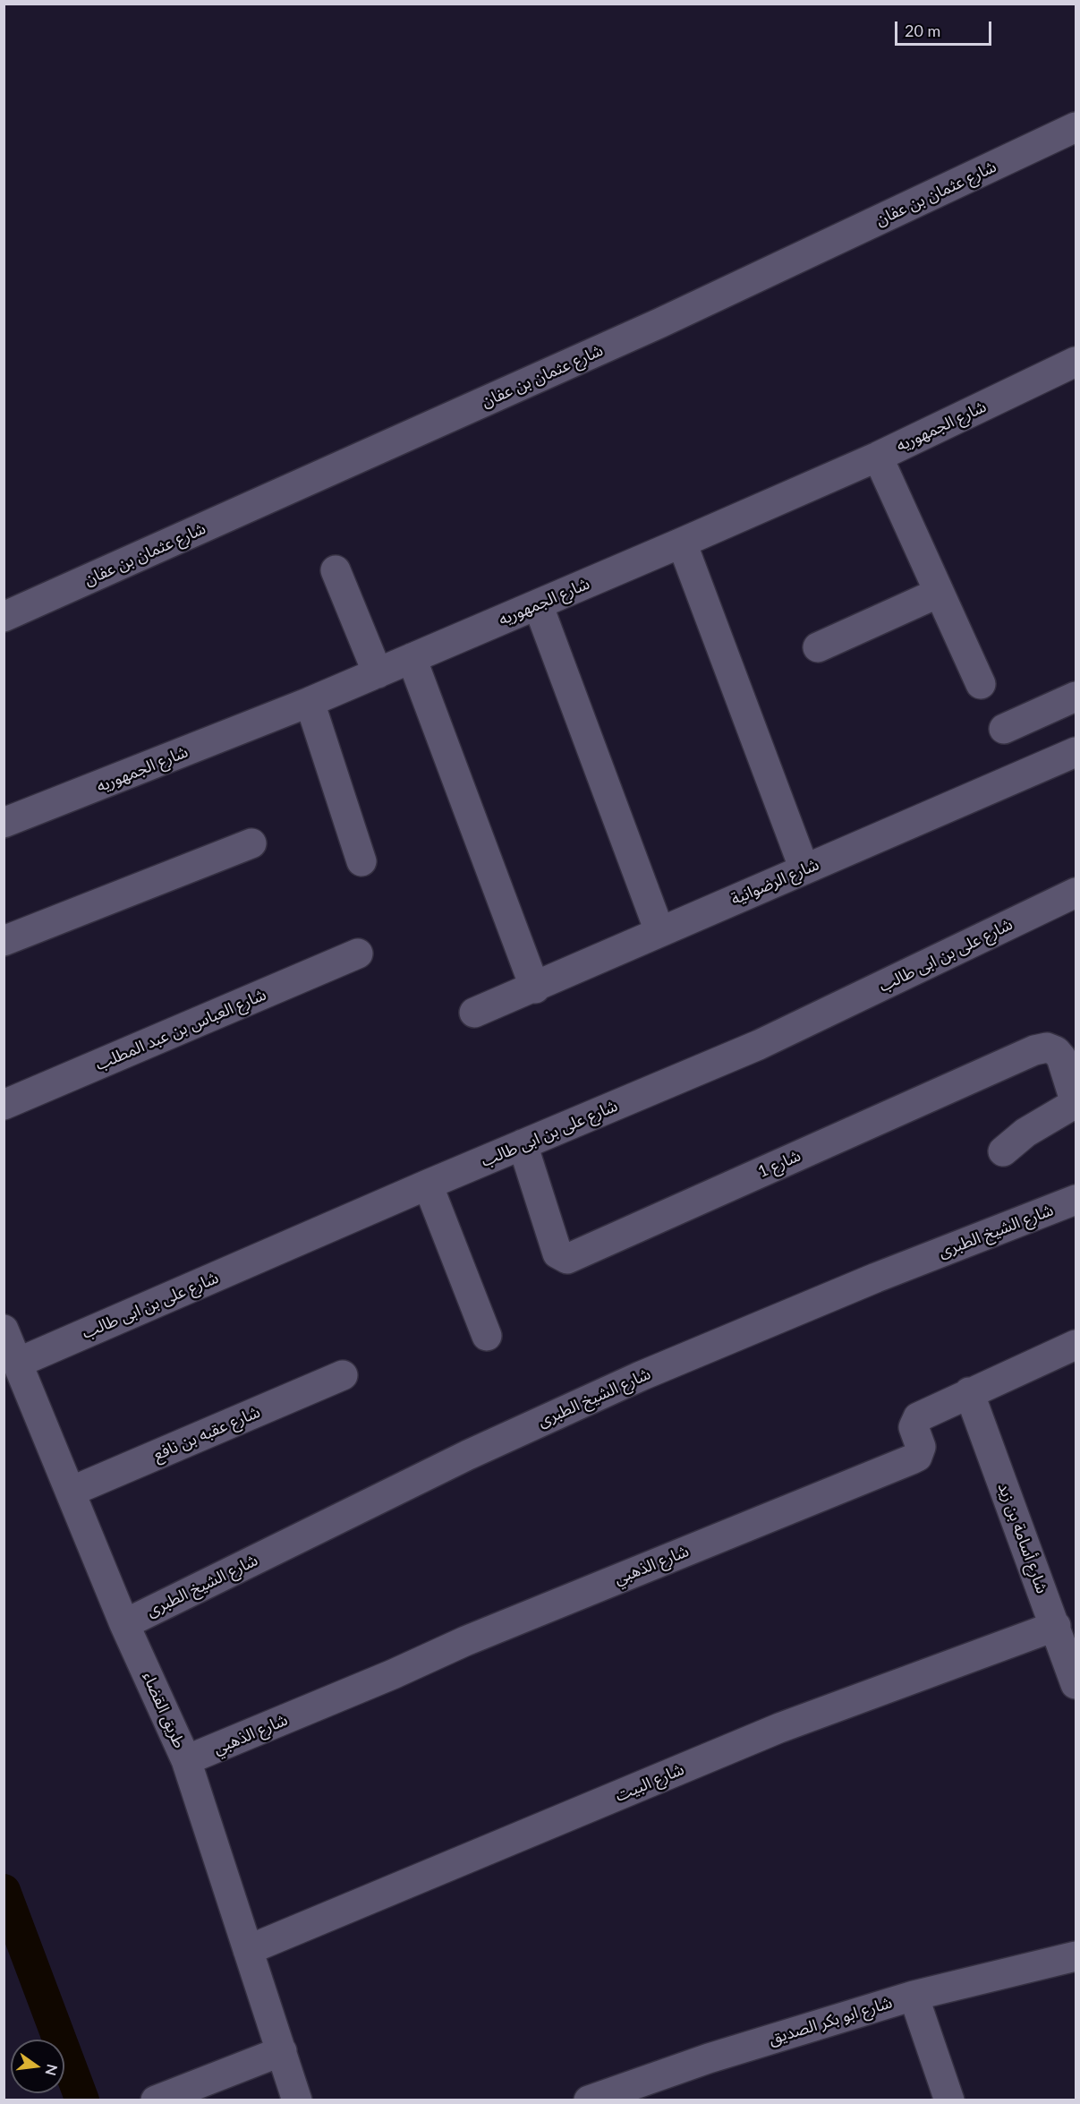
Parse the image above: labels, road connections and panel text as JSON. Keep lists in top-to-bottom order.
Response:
{
  "streets": {
    "street": [
      "شارع عثمان بن عفان",
      "شارع الجمهوريه",
      "شارع الرضوانية",
      "شارع على بن ابى طالب",
      "شارع العباس بن عبد المطلب",
      "شارع 1",
      "شارع الشيخ الطبرى",
      "شارع عقبه بن نافع",
      "شارع أسامة بن زيد",
      "شارع الذهبي",
      "طريق القضاء",
      "شارع البيت",
      "شارع ابو بكر الصديق"
    ]
  },
  "crossings": [
    ["شارع على بن ابى طالب", "شارع 1"],
    ["شارع على بن ابى طالب", "طريق القضاء"],
    ["شارع الشيخ الطبرى", "طريق القضاء"],
    ["شارع عقبه بن نافع", "طريق القضاء"],
    ["شارع أسامة بن زيد", "شارع الذهبي"],
    ["شارع أسامة بن زيد", "شارع البيت"],
    ["شارع الذهبي", "طريق القضاء"],
    ["طريق القضاء", "شارع البيت"]
  ],
  "scale_bar": "20 m",
  "north": "right"
}
